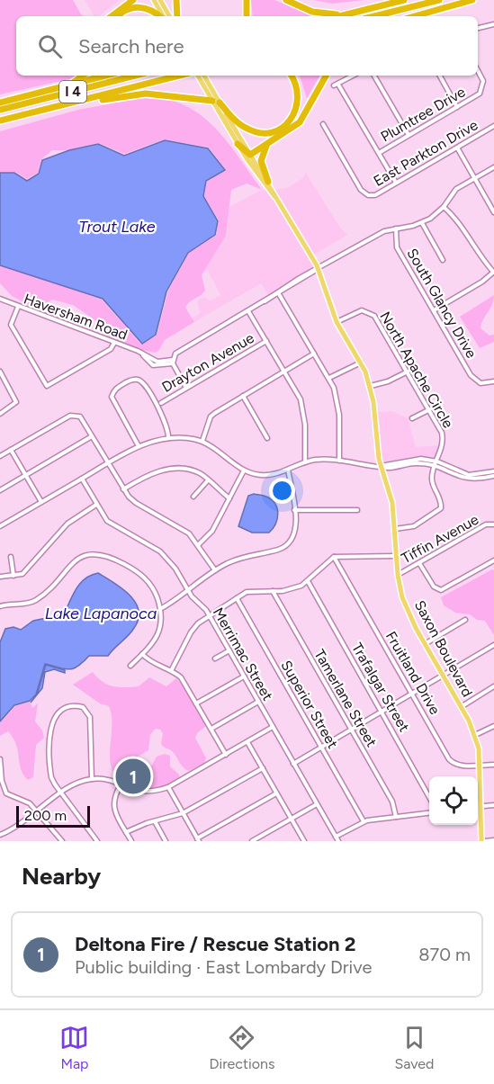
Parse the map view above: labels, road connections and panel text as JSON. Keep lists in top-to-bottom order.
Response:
{
  "streets": {
    "highway": ["I 4"],
    "main road": ["Saxon Boulevard"],
    "street": [
      "Plumtree Drive",
      "East Parkton Drive",
      "South Glancy Drive",
      "Haversham Road",
      "Drayton Avenue",
      "North Apache Circle",
      "Tiffin Avenue",
      "Merrimac Street",
      "Fruitland Drive",
      "Trafalgar Street",
      "Tamerlane Street",
      "Superior Street"
    ]
  },
  "crossings": [
    ["North Apache Circle", "Saxon Boulevard"],
    ["Tiffin Avenue", "Saxon Boulevard"],
    ["Saxon Boulevard", "Fruitland Drive"]
  ],
  "water": ["Trout Lake", "Lake Lapanoca"],
  "scale_bar": "200 m",
  "page": {
    "search": "Search here",
    "pins": "1",
    "scale": "200 m",
    "heading": "Nearby",
    "list": [
      {
        "mark": "1",
        "name": "Deltona Fire / Rescue Station 2",
        "note": "Public building · East Lombardy Drive",
        "value": "870 m"
      }
    ],
    "nav": ["Map", "Directions", "Saved"]
  }
}
